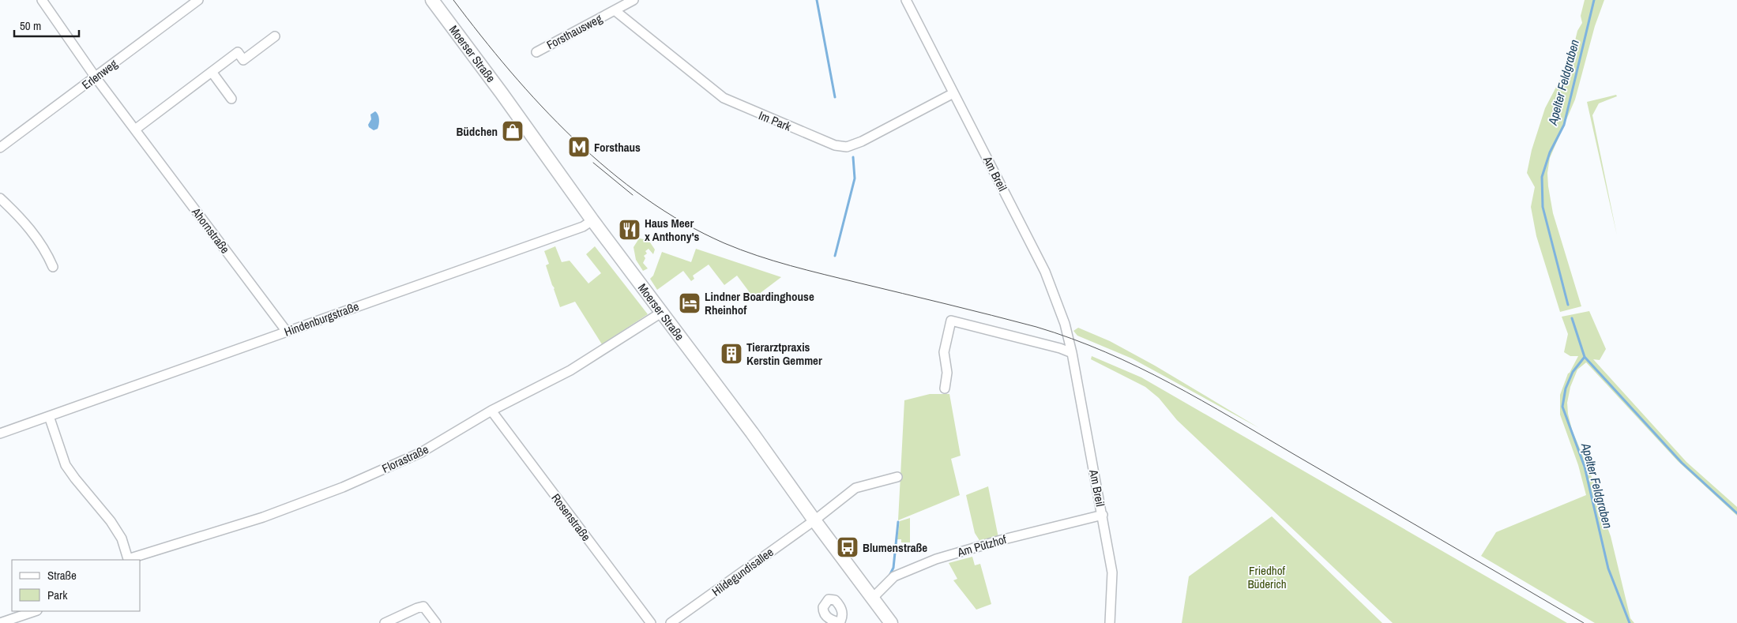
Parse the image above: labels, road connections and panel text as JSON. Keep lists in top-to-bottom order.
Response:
{
  "streets": {
    "main road": ["Moerser Straße"],
    "street": [
      "Forsthausweg",
      "Erlenweg",
      "Im Park",
      "Am Breil",
      "Ahornstraße",
      "Hindenburgstraße",
      "Florastraße",
      "Rosenstraße",
      "Am Pützhof",
      "Hildegundisallee"
    ]
  },
  "crossings": [
    ["Forsthausweg", "Im Park"],
    ["Moerser Straße", "Hindenburgstraße"],
    ["Moerser Straße", "Florastraße"],
    ["Moerser Straße", "Am Pützhof"],
    ["Moerser Straße", "Hildegundisallee"],
    ["Erlenweg", "Ahornstraße"],
    ["Im Park", "Am Breil"],
    ["Am Breil", "Am Pützhof"],
    ["Ahornstraße", "Hindenburgstraße"],
    ["Hindenburgstraße", "Florastraße"],
    ["Florastraße", "Rosenstraße"]
  ],
  "water": ["Apelter Feldgraben"],
  "parks": ["Friedhof Büderich"],
  "places": {
    "shop": ["Büdchen"],
    "metro station": ["Forsthaus"],
    "restaurant": ["Haus Meer x Anthony's"],
    "hotel": ["Lindner Boardinghouse Rheinhof"],
    "building": ["Tierarztpraxis Kerstin Gemmer"],
    "bus stop": ["Blumenstraße"]
  },
  "legend": ["Straße", "Park"],
  "scale_bar": "50 m"
}
